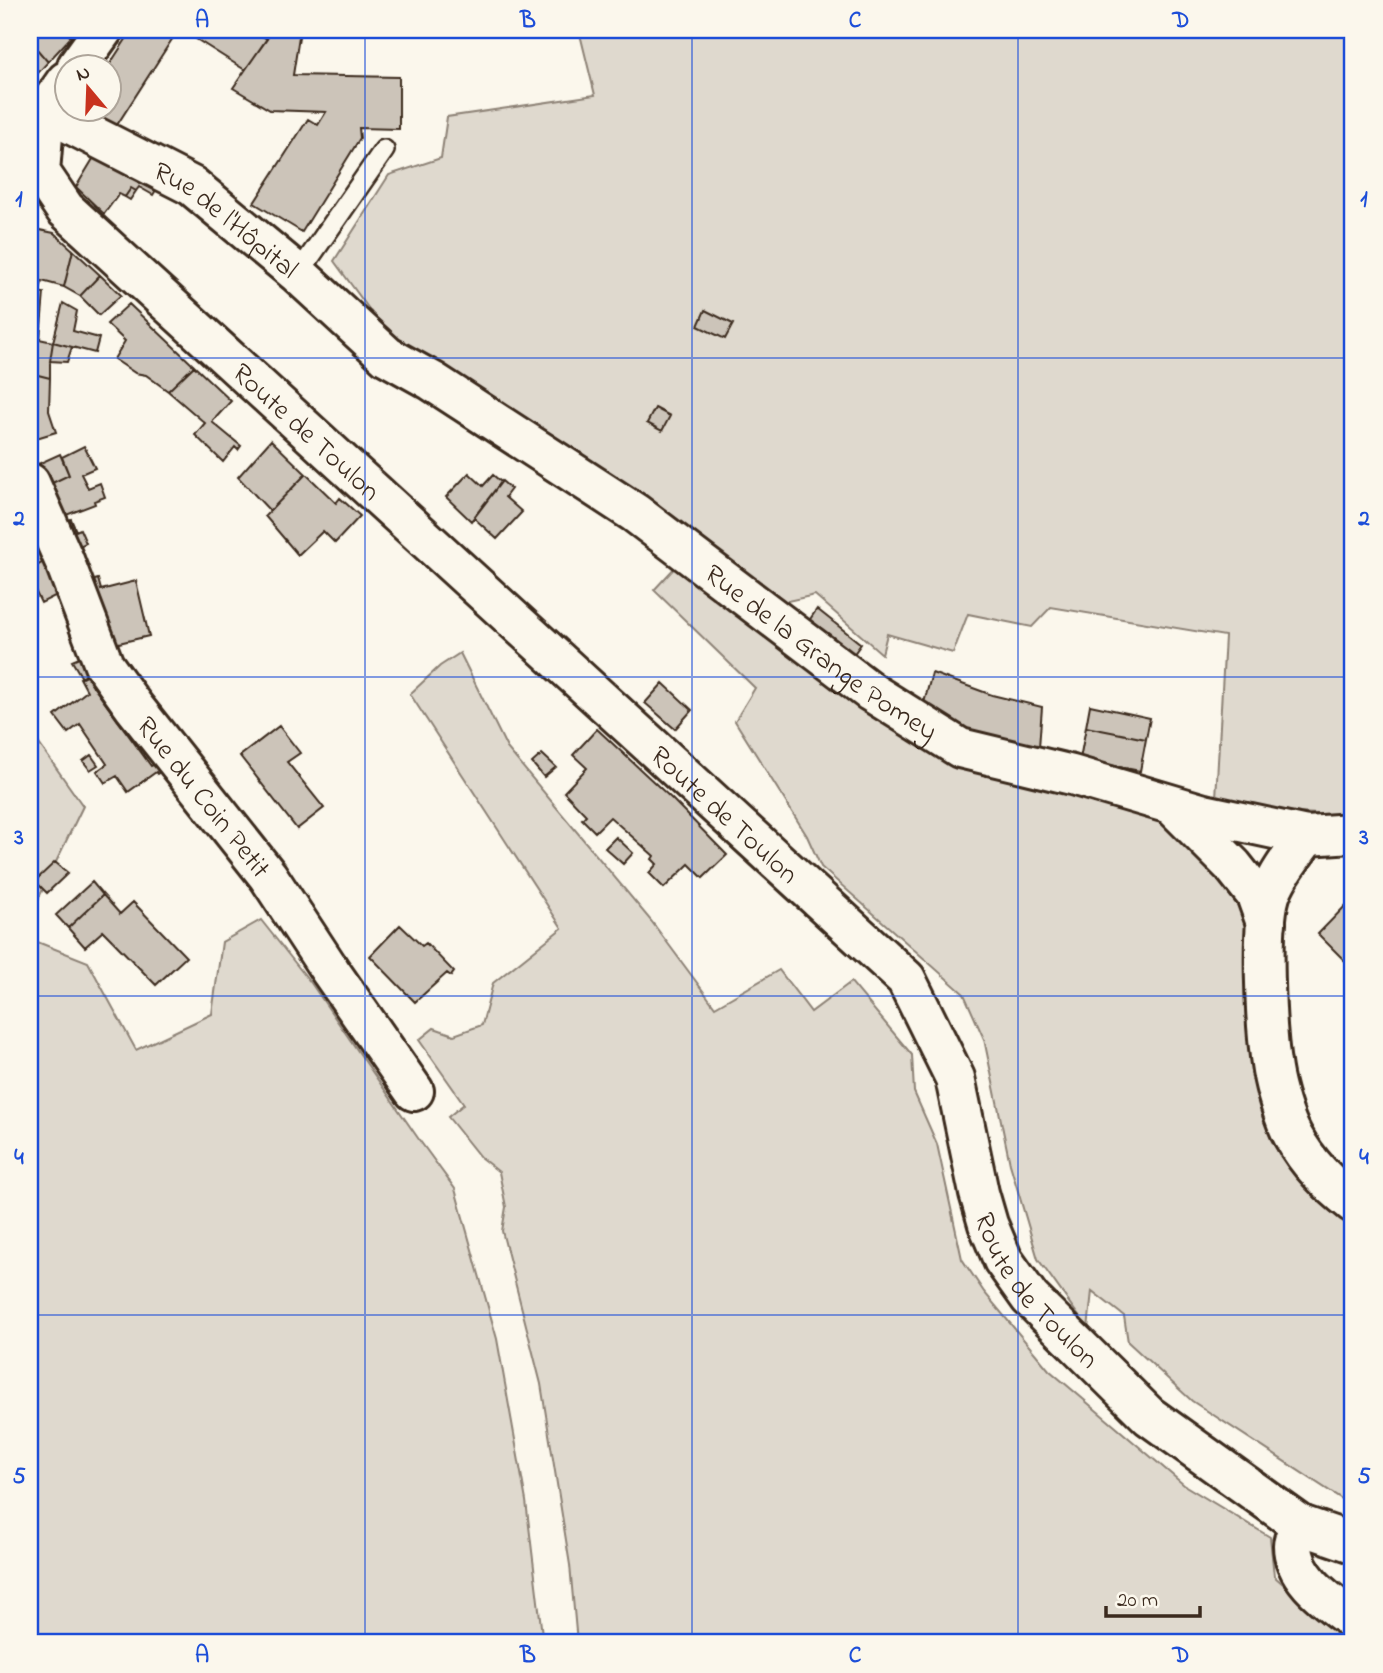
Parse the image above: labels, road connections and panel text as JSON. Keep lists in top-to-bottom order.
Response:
{
  "streets": {
    "street": [
      "Rue de l'Hôpital",
      "Route de Toulon",
      "Rue de la Grange Pomey",
      "Rue du Coin Petit"
    ]
  },
  "crossings": [
    ["Rue de l'Hôpital", "Route de Toulon"],
    ["Rue de l'Hôpital", "Rue de la Grange Pomey"]
  ],
  "scale_bar": "20 m",
  "north": "top",
  "grid": {
    "columns": [
      "A",
      "B",
      "C",
      "D"
    ],
    "rows": [
      "1",
      "2",
      "3",
      "4",
      "5"
    ]
  }
}
